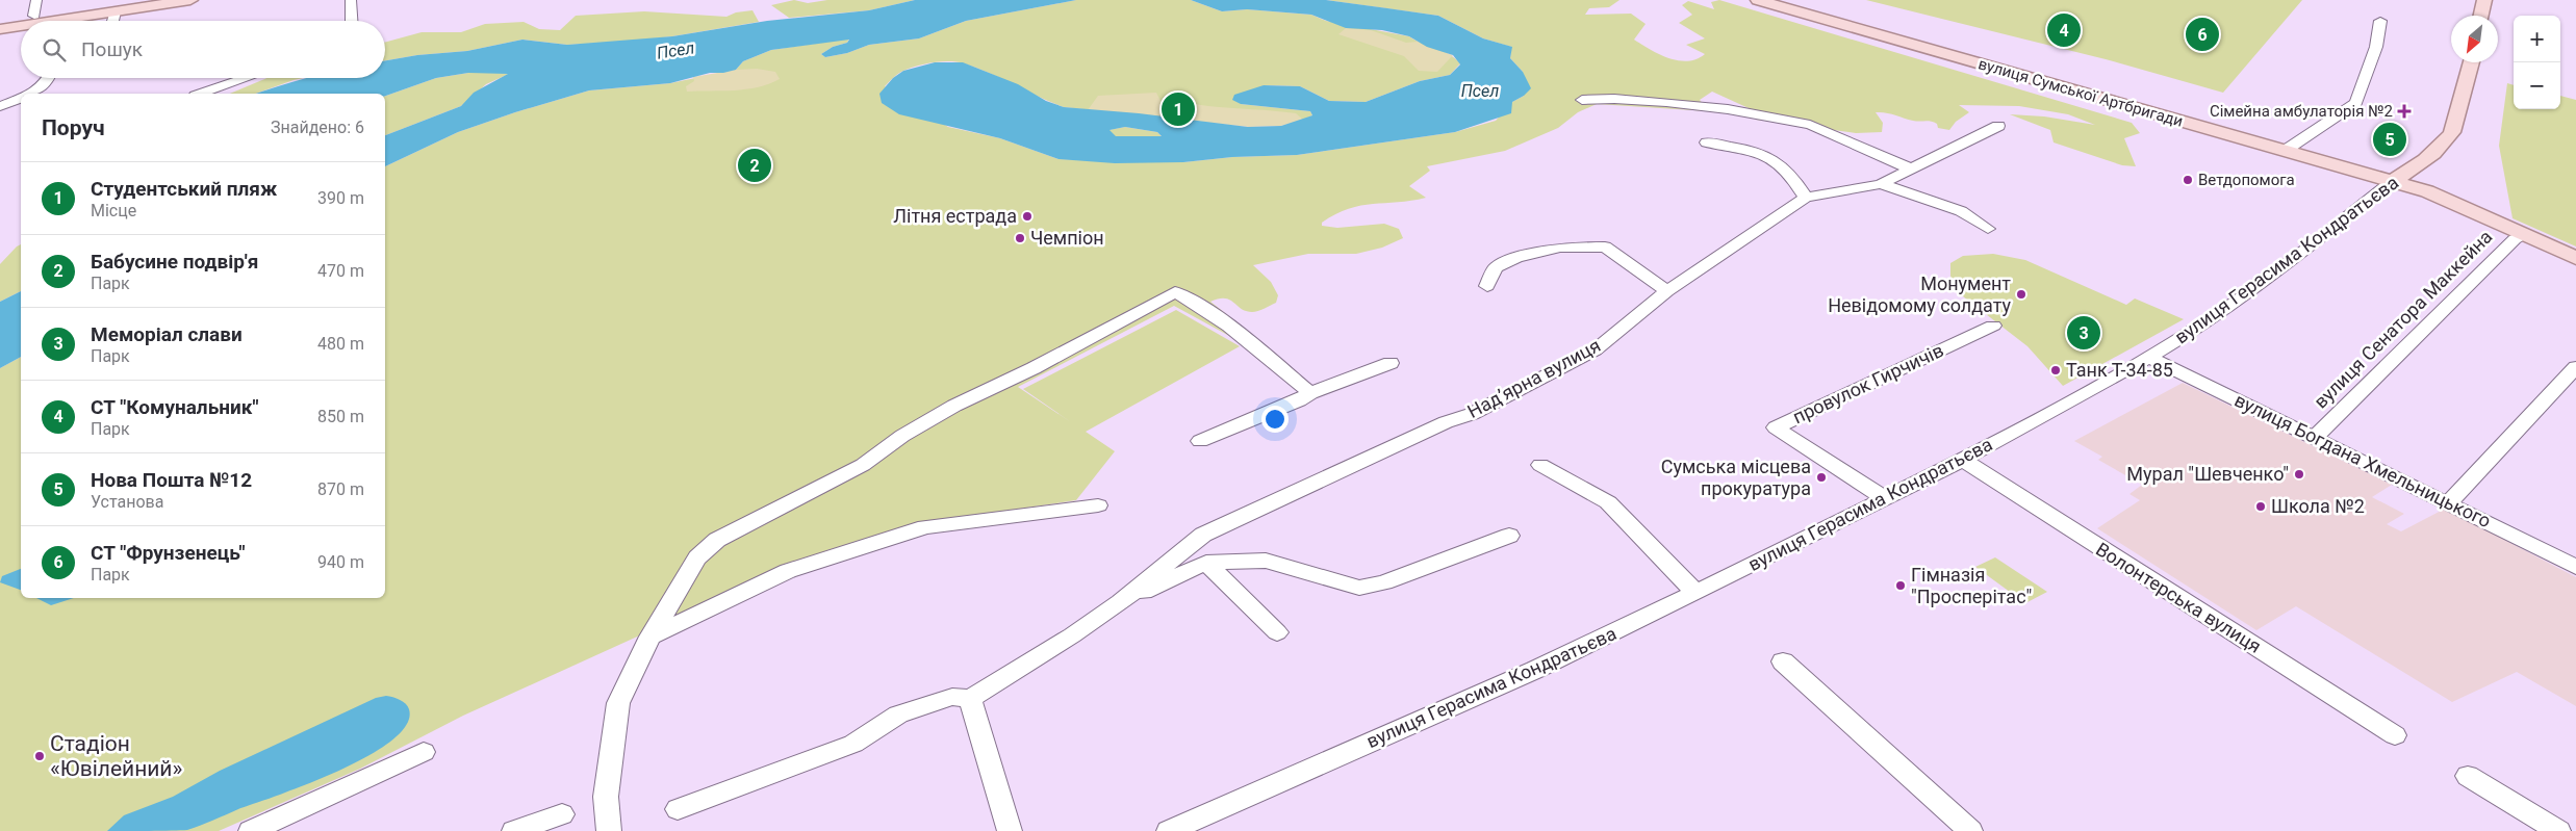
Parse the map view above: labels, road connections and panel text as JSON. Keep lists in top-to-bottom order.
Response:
{
  "streets": {
    "main road": ["вулиця Сумської Артбригади", "вулиця Герасима Кондратьєва"],
    "street": [
      "вулиця Сенатора Маккейна",
      "Надʼярна вулиця",
      "провулок Гирчичів",
      "вулиця Богдана Хмельницького",
      "Волонтерська вулиця"
    ]
  },
  "crossings": [
    ["вулиця Сумської Артбригади", "вулиця Герасима Кондратьєва"],
    ["вулиця Сумської Артбригади", "вулиця Сенатора Маккейна"],
    ["вулиця Герасима Кондратьєва", "провулок Гирчичів"],
    ["вулиця Герасима Кондратьєва", "вулиця Богдана Хмельницького"],
    ["вулиця Герасима Кондратьєва", "Волонтерська вулиця"],
    ["вулиця Сенатора Маккейна", "вулиця Богдана Хмельницького"]
  ],
  "water": ["Псел"],
  "places": {
    "health": ["Сімейна амбулаторія №2"],
    "other": [
      "Ветдопомога",
      "Літня естрада",
      "Чемпіон",
      "Монумент Невідомому солдату",
      "Танк Т-34-85",
      "Мурал \"Шевченко\"",
      "Сумська місцева прокуратура",
      "Школа №2",
      "Гімназія \"Просперітас\"",
      "Стадіон «Ювілейний»"
    ]
  },
  "north": "bottom left",
  "page": {
    "pins": [
      "4",
      "6",
      "1",
      "5",
      "2",
      "3"
    ],
    "map_buttons": ["+", "−"],
    "search": "Пошук",
    "heading": ["Поруч", "Знайдено: 6"],
    "list": [
      {
        "mark": "1",
        "name": "Студентський пляж",
        "note": "Місце",
        "value": "390 m"
      },
      {
        "mark": "2",
        "name": "Бабусине подвір'я",
        "note": "Парк",
        "value": "470 m"
      },
      {
        "mark": "3",
        "name": "Меморіал слави",
        "note": "Парк",
        "value": "480 m"
      },
      {
        "mark": "4",
        "name": "СТ \"Комунальник\"",
        "note": "Парк",
        "value": "850 m"
      },
      {
        "mark": "5",
        "name": "Нова Пошта №12",
        "note": "Установа",
        "value": "870 m"
      },
      {
        "mark": "6",
        "name": "СТ \"Фрунзенець\"",
        "note": "Парк",
        "value": "940 m"
      }
    ]
  }
}
